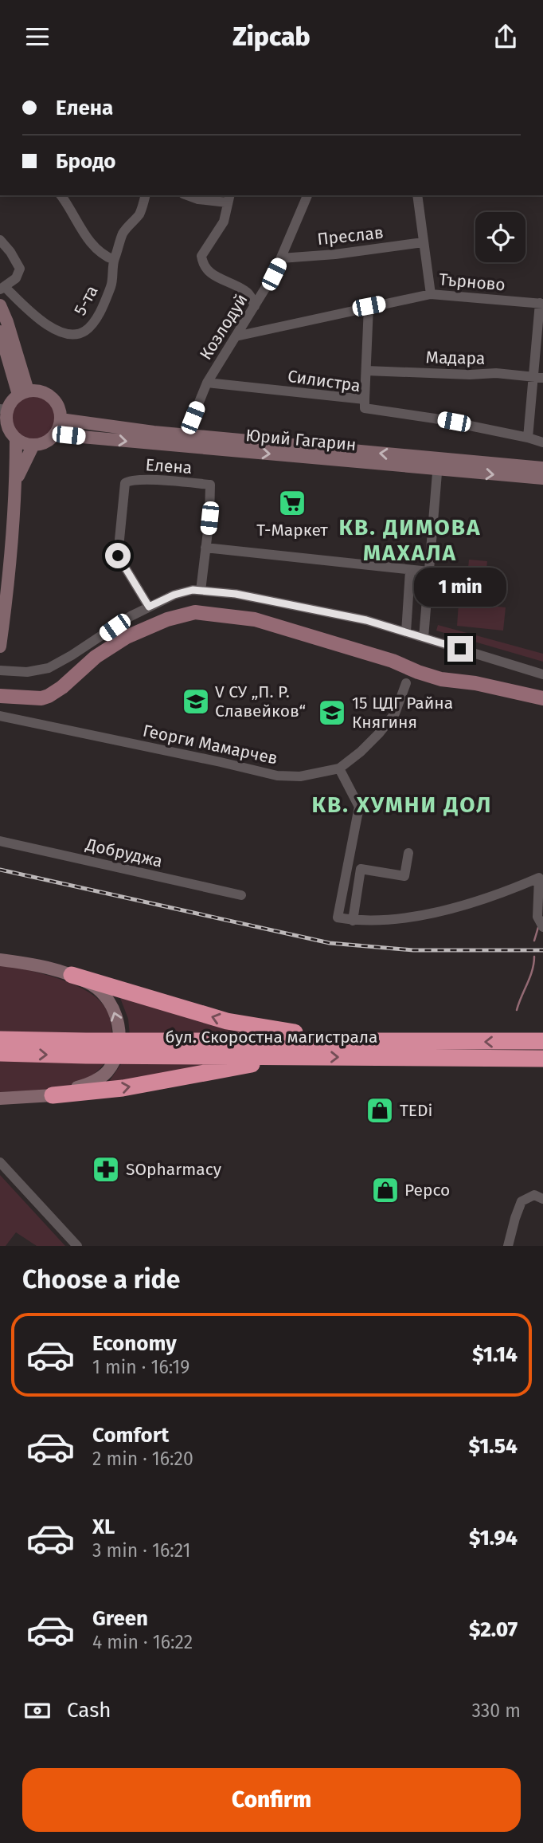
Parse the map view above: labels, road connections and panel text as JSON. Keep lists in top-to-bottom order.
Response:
{
  "streets": {
    "highway": ["бул. Скоростна магистрала"],
    "main road": ["Юрий Гагарин"],
    "street": [
      "Преслав",
      "Търново",
      "5-та",
      "Козлодуй",
      "Мадара",
      "Силистра",
      "Елена",
      "Георги Мамарчев",
      "Добруджа"
    ]
  },
  "crossings": [
    ["Преслав", "Козлодуй"],
    ["Търново", "Козлодуй"],
    ["Козлодуй", "Силистра"],
    ["Козлодуй", "Юрий Гагарин"]
  ],
  "districts": ["КВ. ДИМОВА МАХАЛА", "КВ. ХУМНИ ДОЛ"],
  "places": {
    "supermarket": ["Т-Маркет"],
    "school or university": ["V СУ „П. Р. Славейков“", "15 ЦДГ Райна Княгиня"],
    "shop": ["TEDi", "Pepco"],
    "pharmacy": ["SOpharmacy"]
  },
  "page": {
    "header": "Zipcab",
    "banner": ["Елена", "Бродо"],
    "bubble": "1 min",
    "heading": "Choose a ride",
    "list": [
      {
        "name": "Economy",
        "note": "1 min · 16:19",
        "value": "$1.14"
      },
      {
        "name": "Comfort",
        "note": "2 min · 16:20",
        "value": "$1.54"
      },
      {
        "name": "XL",
        "note": "3 min · 16:21",
        "value": "$1.94"
      },
      {
        "name": "Green",
        "note": "4 min · 16:22",
        "value": "$2.07"
      }
    ],
    "pay": ["Cash", "330 m"],
    "buttons": "Confirm"
  }
}
